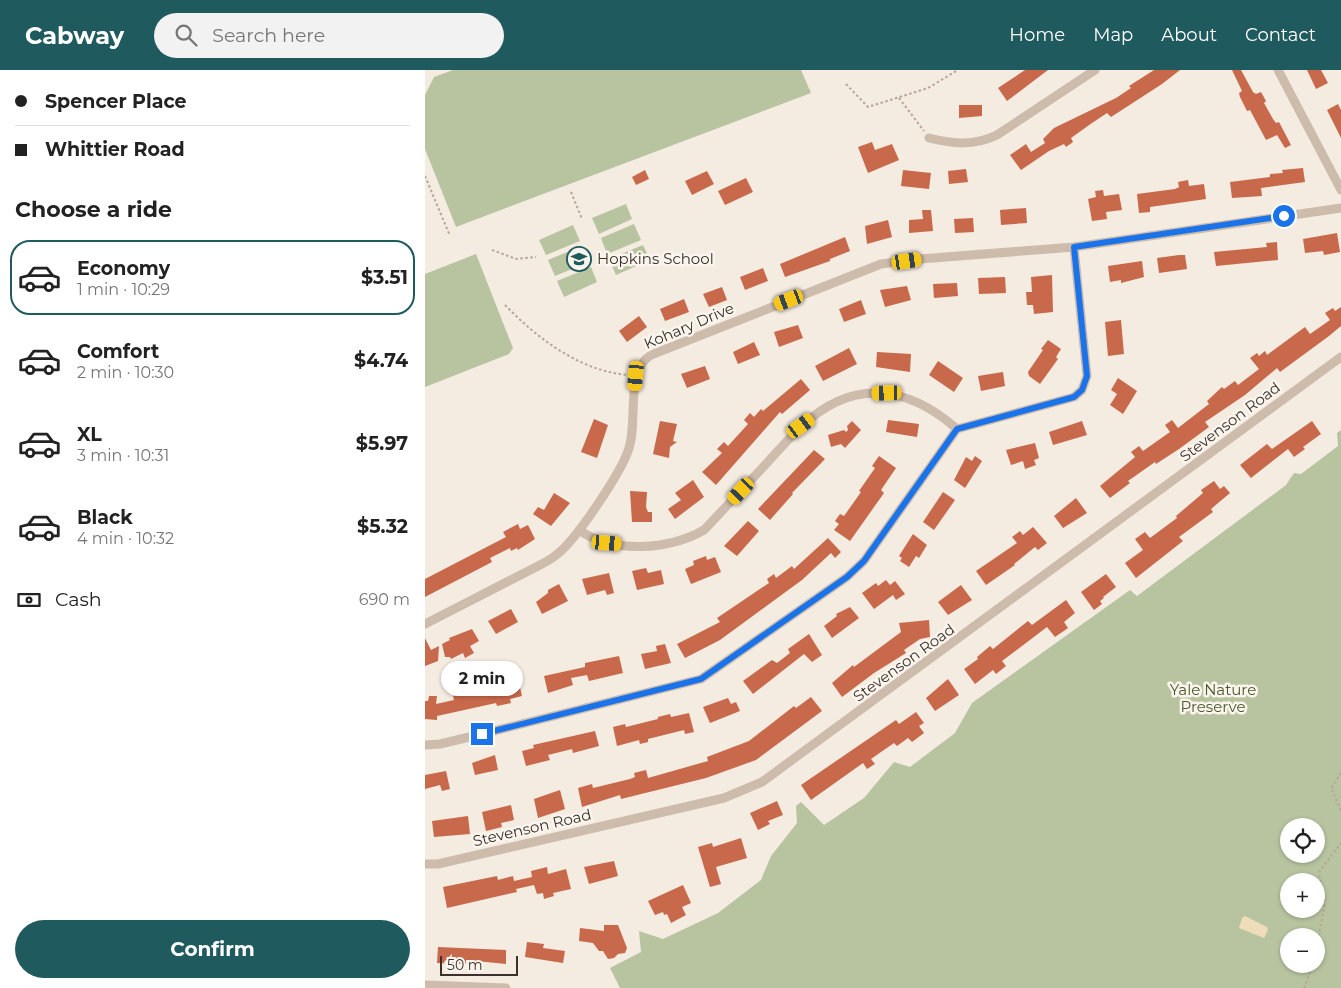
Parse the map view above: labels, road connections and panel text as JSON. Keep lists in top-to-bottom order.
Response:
{
  "streets": {
    "street": ["Kohary Drive", "Stevenson Road"]
  },
  "parks": ["Yale Nature Preserve"],
  "places": {
    "school or university": ["Hopkins School"]
  },
  "scale_bar": "50 m",
  "page": {
    "header": "Cabway",
    "search": "Search here",
    "nav": [
      "Home",
      "Map",
      "About",
      "Contact"
    ],
    "banner": ["Spencer Place", "Whittier Road"],
    "heading": "Choose a ride",
    "list": [
      {
        "name": "Economy",
        "note": "1 min · 10:29",
        "value": "$3.51"
      },
      {
        "name": "Comfort",
        "note": "2 min · 10:30",
        "value": "$4.74"
      },
      {
        "name": "XL",
        "note": "3 min · 10:31",
        "value": "$5.97"
      },
      {
        "name": "Black",
        "note": "4 min · 10:32",
        "value": "$5.32"
      }
    ],
    "pay": ["Cash", "690 m"],
    "bubble": "2 min",
    "map_buttons": ["+", "−"],
    "buttons": "Confirm",
    "scale": "50 m"
  }
}
